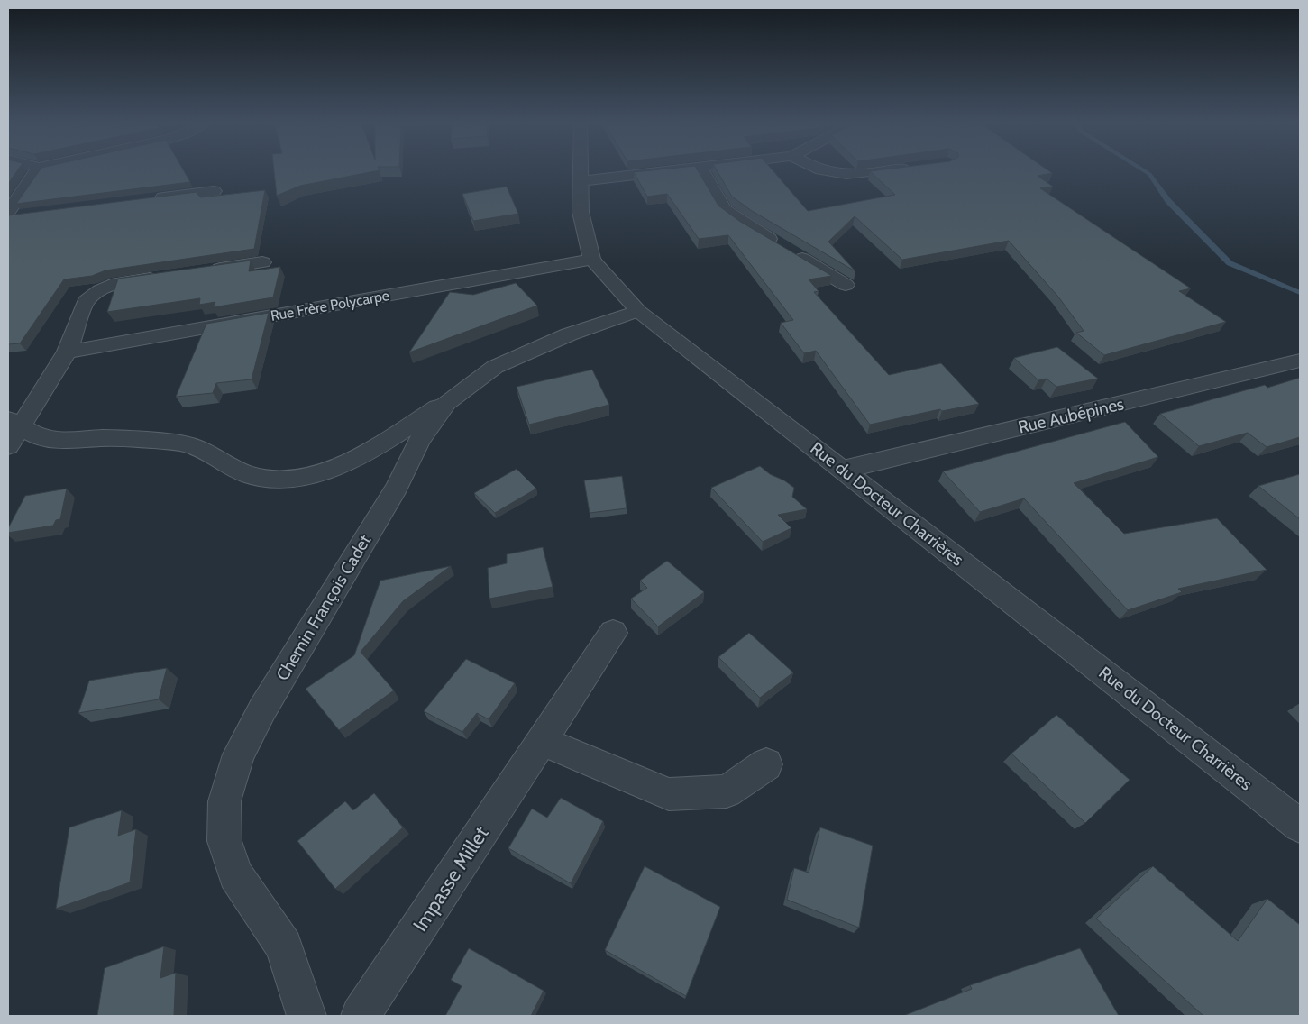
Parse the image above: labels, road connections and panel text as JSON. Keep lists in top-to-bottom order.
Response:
{
  "streets": {
    "street": [
      "Rue Frère Polycarpe",
      "Rue Aubépines",
      "Rue du Docteur Charrières",
      "Chemin François Cadet",
      "Impasse Millet"
    ]
  },
  "crossings": [
    ["Rue Frère Polycarpe", "Rue du Docteur Charrières"],
    ["Rue Aubépines", "Rue du Docteur Charrières"],
    ["Rue du Docteur Charrières", "Chemin François Cadet"]
  ]
}
